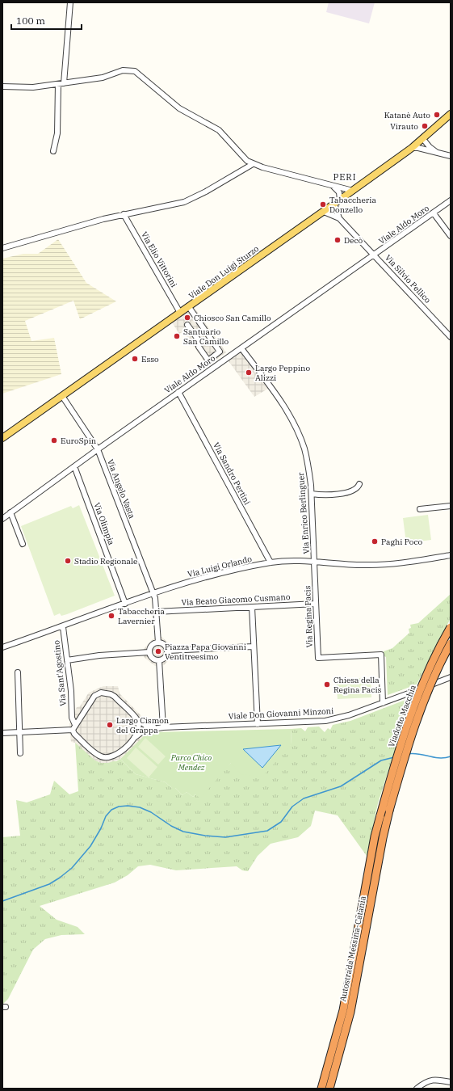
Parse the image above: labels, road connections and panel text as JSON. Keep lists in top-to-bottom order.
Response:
{
  "streets": {
    "highway": ["Viadotto Macchia", "Autostrada Messina-Catania"],
    "main road": ["Viale Don Luigi Sturzo"],
    "street": [
      "Viale Aldo Moro",
      "Via Elio Vittorini",
      "Via Silvio Pellico",
      "Via Sandro Pertini",
      "Via Angelo Vasta",
      "Via Enrico Berlinguer",
      "Via Olimpia",
      "Via Luigi Orlando",
      "Via Beato Giacomo Cusmano",
      "Via Regina Pacis",
      "Via Sant'Agostino",
      "Viale Don Giovanni Minzoni"
    ]
  },
  "crossings": [
    ["Viale Aldo Moro", "Via Silvio Pellico"],
    ["Viale Aldo Moro", "Via Sandro Pertini"],
    ["Viale Aldo Moro", "Via Angelo Vasta"],
    ["Viale Aldo Moro", "Via Enrico Berlinguer"],
    ["Viale Aldo Moro", "Via Olimpia"],
    ["Via Elio Vittorini", "Viale Don Luigi Sturzo"],
    ["Viale Don Luigi Sturzo", "Via Angelo Vasta"],
    ["Via Sandro Pertini", "Via Luigi Orlando"],
    ["Via Angelo Vasta", "Via Luigi Orlando"],
    ["Via Angelo Vasta", "Via Beato Giacomo Cusmano"],
    ["Via Enrico Berlinguer", "Via Luigi Orlando"],
    ["Via Enrico Berlinguer", "Via Regina Pacis"],
    ["Via Olimpia", "Via Luigi Orlando"],
    ["Via Luigi Orlando", "Via Regina Pacis"],
    ["Via Luigi Orlando", "Via Sant'Agostino"],
    ["Via Beato Giacomo Cusmano", "Via Regina Pacis"],
    ["Via Regina Pacis", "Viale Don Giovanni Minzoni"],
    ["Viadotto Macchia", "Autostrada Messina-Catania"]
  ],
  "districts": ["PERI"],
  "parks": ["Parco Chico Mendez"],
  "places": [
    "Katanè Auto",
    "Virauto",
    "Tabaccheria Donzello",
    "Decò",
    "Chiosco San Camillo",
    "Santuario San Camillo",
    "Esso",
    "Largo Peppino Alizzi",
    "EuroSpin",
    "Paghi Poco",
    "Stadio Regionale",
    "Tabaccheria Lavernier",
    "Piazza Papa Giovanni Ventitreesimo",
    "Chiesa della Regina Pacis",
    "Largo Cismon del Grappa"
  ],
  "scale_bar": "100 m"
}
